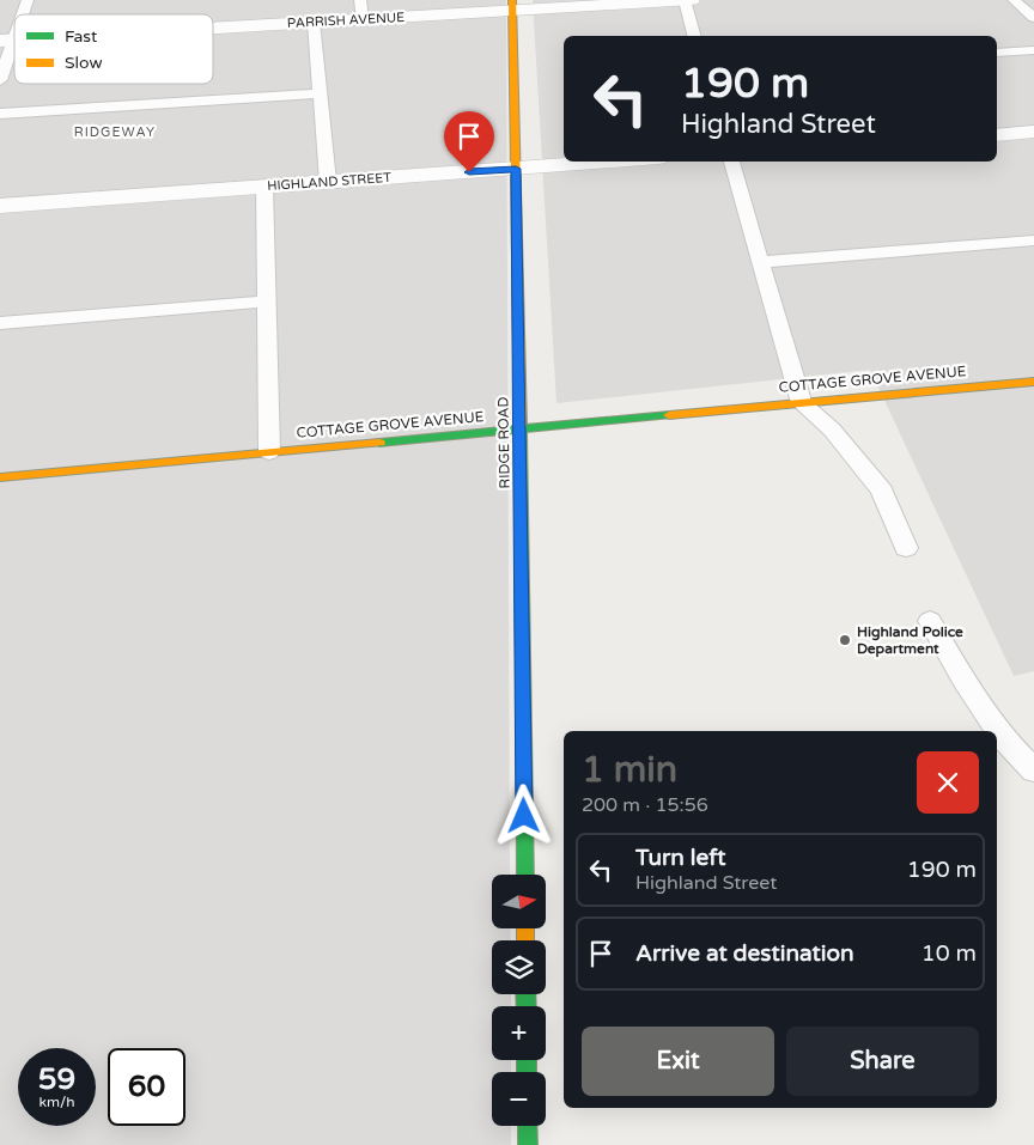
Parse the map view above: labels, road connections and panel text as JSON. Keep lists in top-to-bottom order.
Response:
{
  "streets": {
    "main road": ["COTTAGE GROVE AVENUE", "RIDGE ROAD"],
    "street": ["PARRISH AVENUE", "HIGHLAND STREET"]
  },
  "crossings": [
    ["PARRISH AVENUE", "RIDGE ROAD"],
    ["HIGHLAND STREET", "RIDGE ROAD"],
    ["COTTAGE GROVE AVENUE", "RIDGE ROAD"]
  ],
  "districts": ["RIDGEWAY"],
  "places": ["Highland Police Department"],
  "legend": ["Fast", "Slow"],
  "north": "right",
  "page": {
    "turn": ["190 m", "Highland Street"],
    "heading": ["1 min", "200 m · 15:56"],
    "list": [
      {
        "name": "Turn left",
        "note": "Highland Street",
        "value": "190 m"
      },
      {
        "name": "Arrive at destination",
        "value": "10 m"
      }
    ],
    "map_buttons": ["+", "−"],
    "buttons": ["Exit", "Share"],
    "speed": "59 km/h",
    "limit": "60"
  }
}
